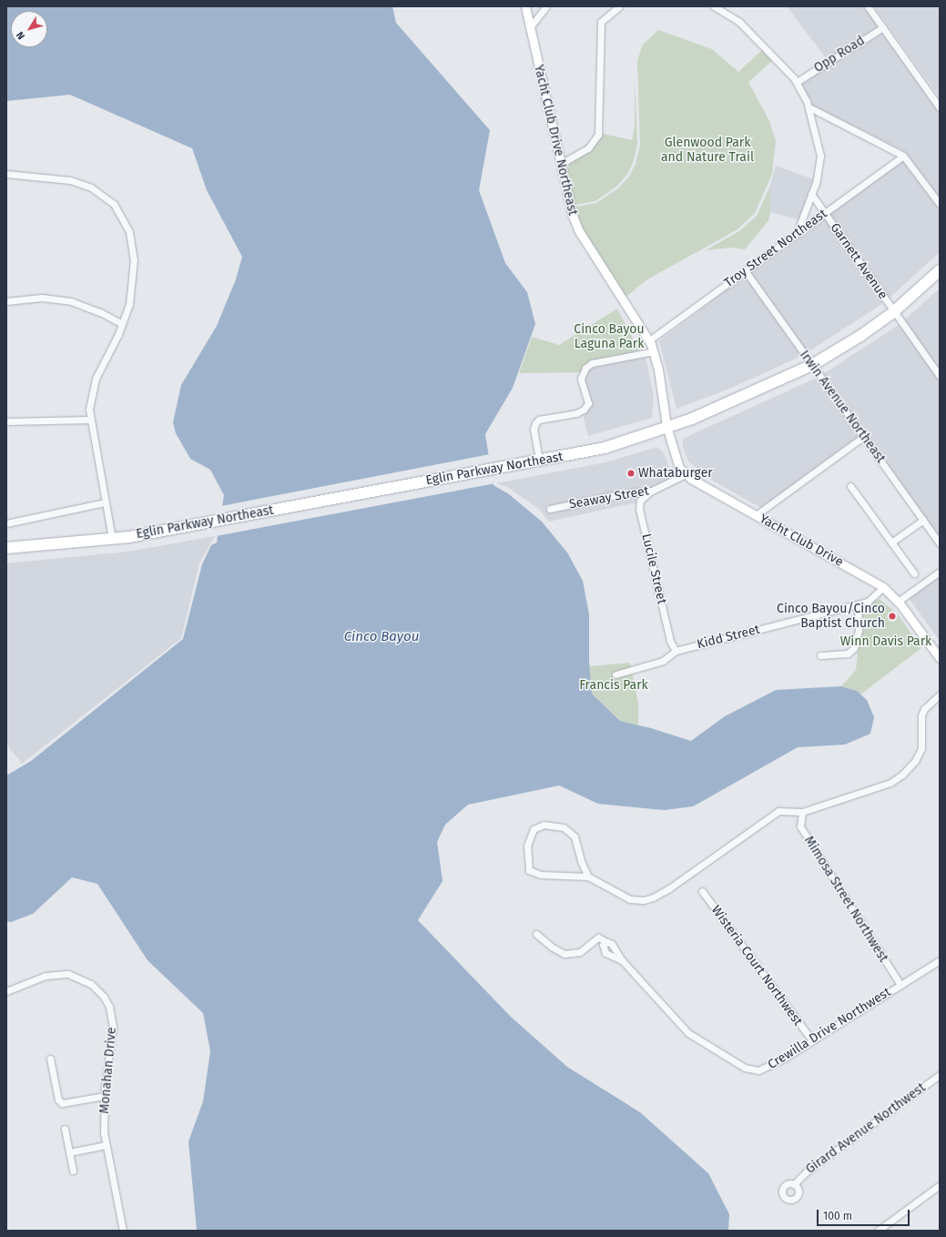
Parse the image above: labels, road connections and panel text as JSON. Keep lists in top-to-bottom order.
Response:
{
  "streets": {
    "highway": ["Eglin Parkway Northeast"],
    "street": [
      "Opp Road",
      "Yacht Club Drive Northeast",
      "Troy Street Northeast",
      "Garnett Avenue",
      "Irwin Avenue Northeast",
      "Seaway Street",
      "Yacht Club Drive",
      "Lucile Street",
      "Kidd Street",
      "Mimosa Street Northwest",
      "Wisteria Court Northwest",
      "Crewilla Drive Northwest",
      "Monahan Drive",
      "Girard Avenue Northwest"
    ]
  },
  "crossings": [
    ["Yacht Club Drive Northeast", "Troy Street Northeast"],
    ["Yacht Club Drive Northeast", "Eglin Parkway Northeast"],
    ["Yacht Club Drive Northeast", "Yacht Club Drive"],
    ["Troy Street Northeast", "Garnett Avenue"],
    ["Troy Street Northeast", "Irwin Avenue Northeast"],
    ["Garnett Avenue", "Eglin Parkway Northeast"],
    ["Irwin Avenue Northeast", "Eglin Parkway Northeast"],
    ["Eglin Parkway Northeast", "Yacht Club Drive"],
    ["Seaway Street", "Yacht Club Drive"],
    ["Seaway Street", "Lucile Street"],
    ["Yacht Club Drive", "Kidd Street"],
    ["Lucile Street", "Kidd Street"],
    ["Mimosa Street Northwest", "Crewilla Drive Northwest"],
    ["Wisteria Court Northwest", "Crewilla Drive Northwest"]
  ],
  "water": ["Cinco Bayou"],
  "parks": [
    "Glenwood Park and Nature Trail",
    "Cinco Bayou Laguna Park",
    "Winn Davis Park",
    "Francis Park"
  ],
  "places": ["Whataburger", "Cinco Bayou/Cinco Baptist Church"],
  "scale_bar": "100 m",
  "north": "bottom left"
}
